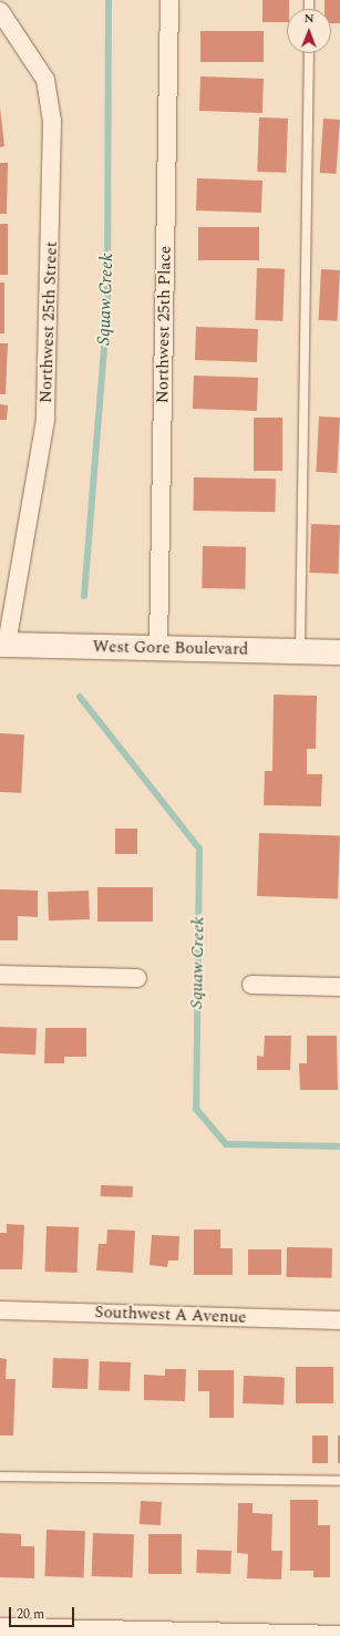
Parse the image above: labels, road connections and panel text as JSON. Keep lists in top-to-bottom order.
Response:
{
  "streets": {
    "main road": ["West Gore Boulevard"],
    "street": ["Northwest 25th Street", "Northwest 25th Place", "Southwest A Avenue"]
  },
  "crossings": [
    ["Northwest 25th Street", "West Gore Boulevard"],
    ["Northwest 25th Place", "West Gore Boulevard"]
  ],
  "water": ["Squaw Creek"],
  "scale_bar": "20 m",
  "north": "top"
}
